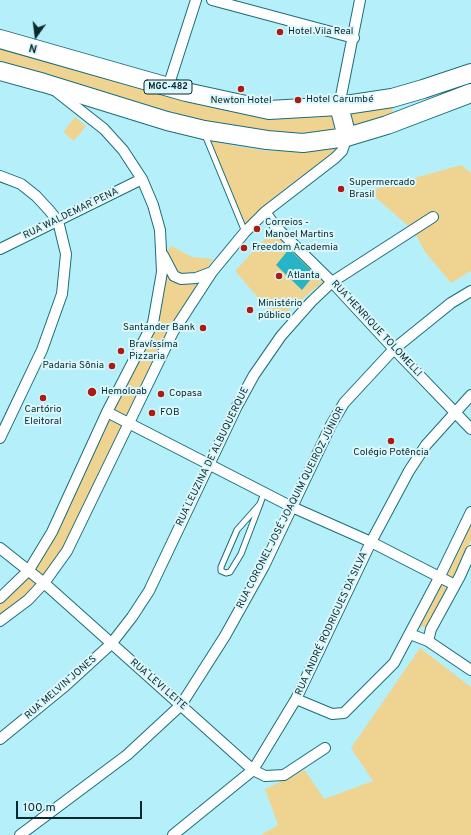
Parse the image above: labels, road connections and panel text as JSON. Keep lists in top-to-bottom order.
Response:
{
  "streets": {
    "highway": ["MGC-482"],
    "street": [
      "RUA WALDEMAR PENA",
      "RUA HENRIQUE TOLOMELLI",
      "RUA LEUZINA DE ALBUQUERQUE",
      "RUA CORONEL JOSÉ JOAQUIM QUEIROZ JÚNIOR",
      "RUA ANDRÉ RODRIGUES DA SILVA",
      "RUA LEVI LEITE",
      "RUA MELVIN JONES"
    ]
  },
  "crossings": [
    ["RUA HENRIQUE TOLOMELLI", "RUA LEUZINA DE ALBUQUERQUE"],
    ["RUA HENRIQUE TOLOMELLI", "RUA CORONEL JOSÉ JOAQUIM QUEIROZ JÚNIOR"],
    ["RUA HENRIQUE TOLOMELLI", "RUA ANDRÉ RODRIGUES DA SILVA"],
    ["RUA LEUZINA DE ALBUQUERQUE", "RUA LEVI LEITE"],
    ["RUA LEUZINA DE ALBUQUERQUE", "RUA MELVIN JONES"],
    ["RUA CORONEL JOSÉ JOAQUIM QUEIROZ JÚNIOR", "RUA LEVI LEITE"],
    ["RUA ANDRÉ RODRIGUES DA SILVA", "RUA LEVI LEITE"],
    ["RUA LEVI LEITE", "RUA MELVIN JONES"]
  ],
  "places": [
    "Hotel Vila Real",
    "Newton Hotel",
    "Hotel Carumbé",
    "Supermercado Brasil",
    "Correios - Manoel Martins",
    "Freedom Academia",
    "Atlanta",
    "Ministério público",
    "Santander Bank",
    "Bravíssima Pizzaria",
    "Padaria Sônia",
    "Hemoloab",
    "Copasa",
    "Cartório Eleitoral",
    "FOB",
    "Colégio Potência"
  ],
  "scale_bar": "100 m",
  "north": "bottom"
}
